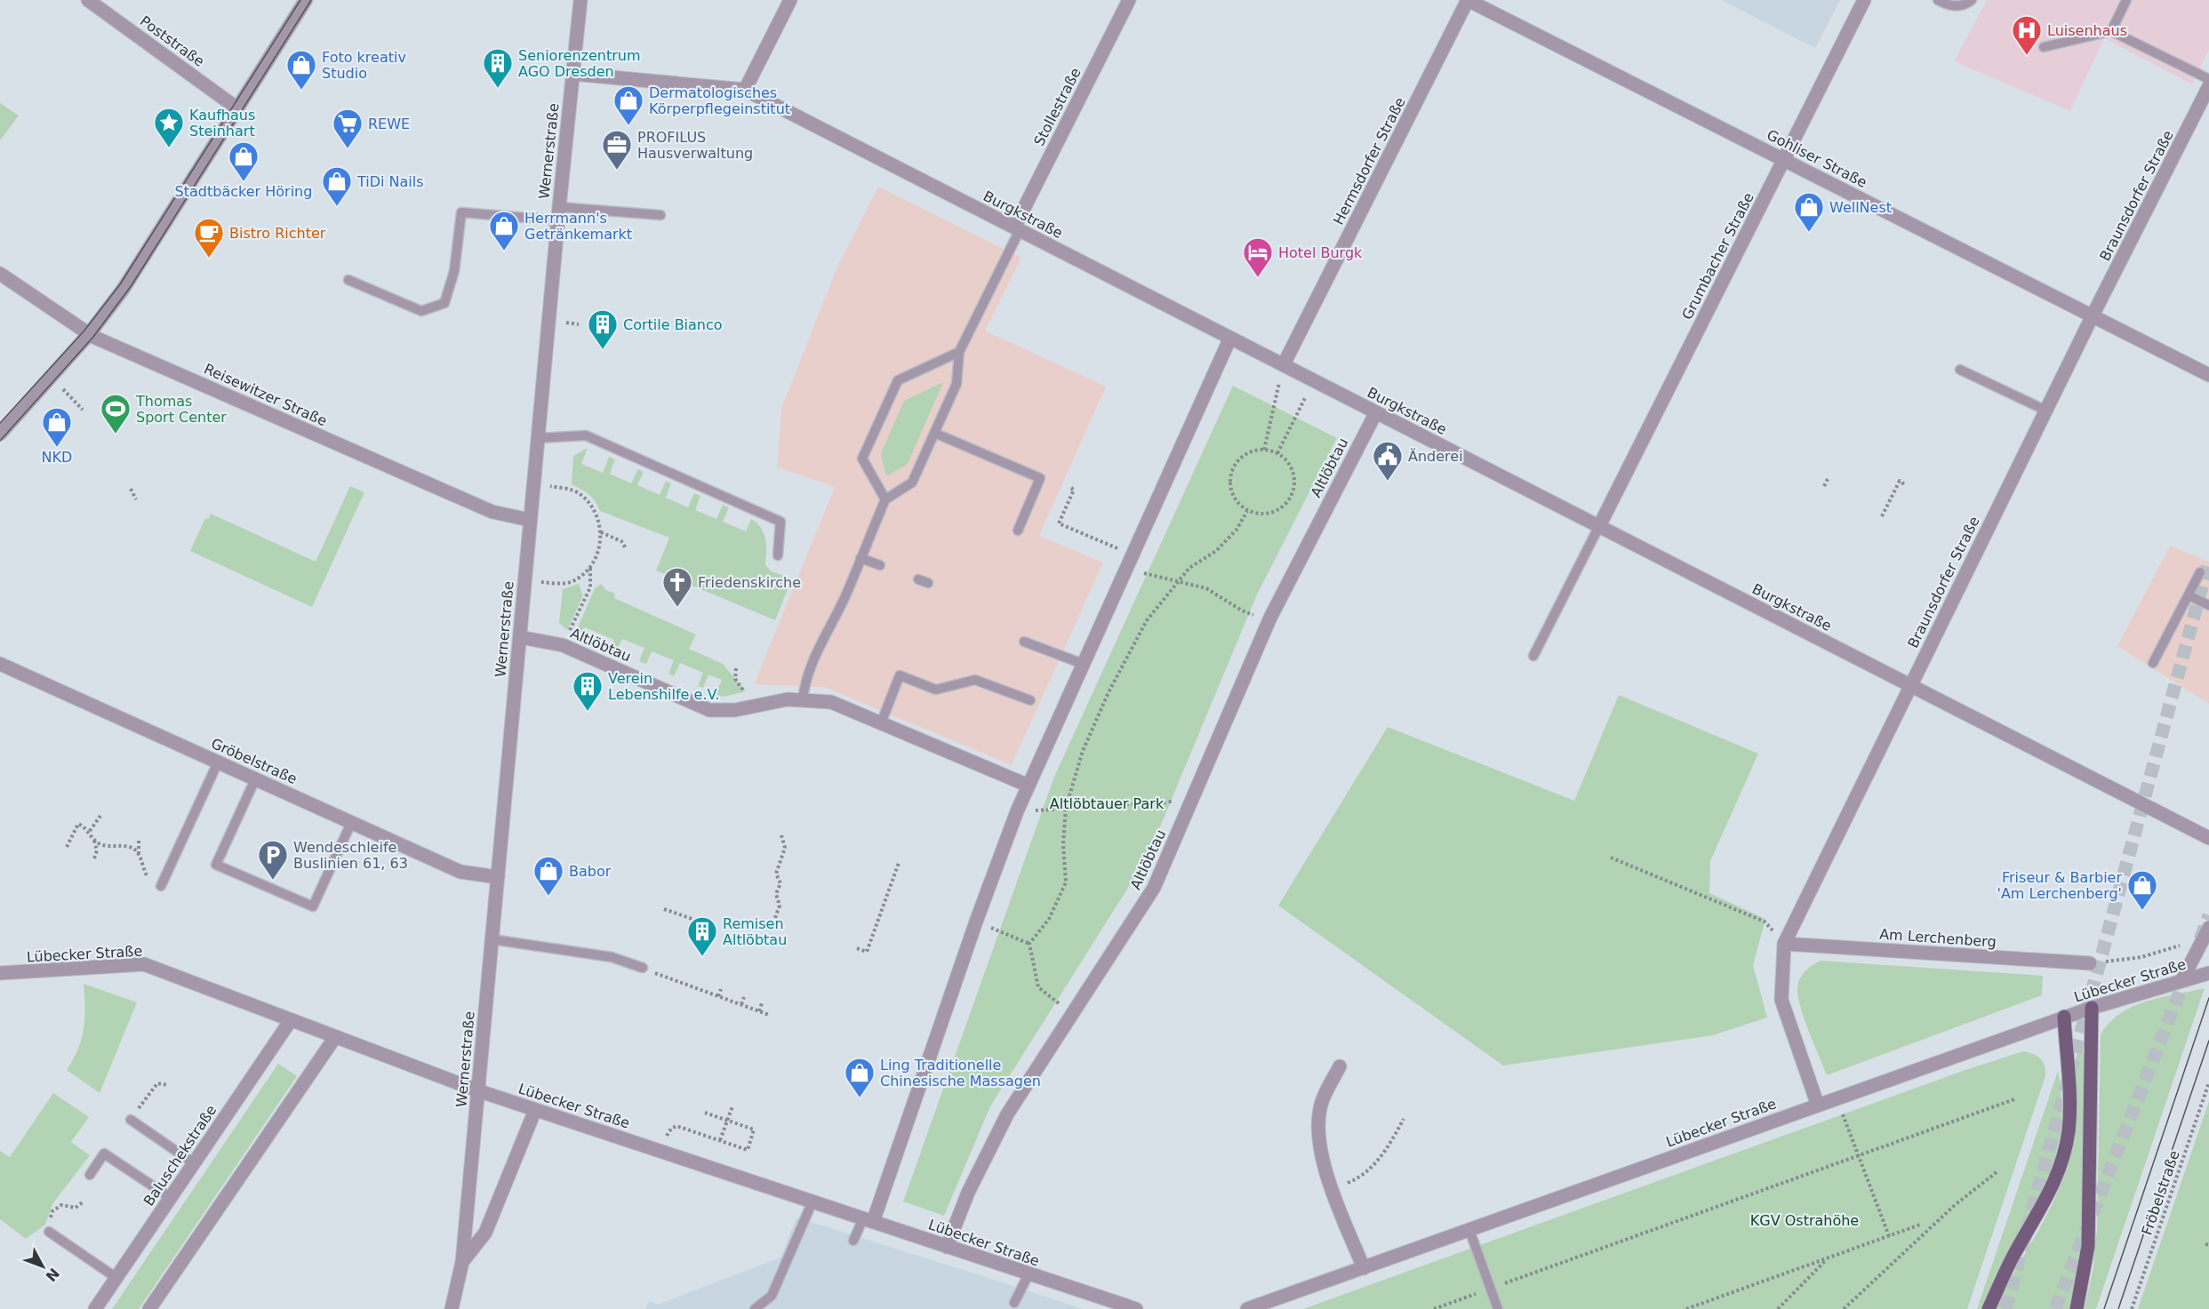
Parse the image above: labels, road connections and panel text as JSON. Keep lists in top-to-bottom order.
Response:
{
  "streets": {
    "street": [
      "Poststraße",
      "Stollestraße",
      "Wernerstraße",
      "Gohliser Straße",
      "Hermsdorfer Straße",
      "Braunsdorfer Straße",
      "Burgkstraße",
      "Grumbacher Straße",
      "Reisewitzer Straße",
      "Altlöbtau",
      "Gröbelstraße",
      "Am Lerchenberg",
      "Lübecker Straße",
      "Baluschekstraße"
    ],
    "path": ["Fröbelstraße"]
  },
  "crossings": [
    ["Stollestraße", "Burgkstraße"],
    ["Wernerstraße", "Burgkstraße"],
    ["Wernerstraße", "Reisewitzer Straße"],
    ["Wernerstraße", "Altlöbtau"],
    ["Wernerstraße", "Gröbelstraße"],
    ["Wernerstraße", "Lübecker Straße"],
    ["Gohliser Straße", "Hermsdorfer Straße"],
    ["Gohliser Straße", "Braunsdorfer Straße"],
    ["Gohliser Straße", "Grumbacher Straße"],
    ["Hermsdorfer Straße", "Burgkstraße"],
    ["Braunsdorfer Straße", "Burgkstraße"],
    ["Braunsdorfer Straße", "Am Lerchenberg"],
    ["Braunsdorfer Straße", "Lübecker Straße"],
    ["Burgkstraße", "Grumbacher Straße"],
    ["Burgkstraße", "Altlöbtau"],
    ["Altlöbtau", "Lübecker Straße"],
    ["Lübecker Straße", "Baluschekstraße"]
  ],
  "parks": ["Altlöbtauer Park", "KGV Ostrahöhe"],
  "places": {
    "hospital": ["Luisenhaus"],
    "building": [
      "Seniorenzentrum AGO Dresden",
      "Cortile Bianco",
      "Verein Lebenshilfe e.V.",
      "Remisen Altlöbtau"
    ],
    "shop": [
      "Foto kreativ Studio",
      "Dermatologisches Körperpflegeinstitut",
      "Stadtbäcker Höring",
      "TiDi Nails",
      "WellNest",
      "Herrmann's Getränkemarkt",
      "NKD",
      "Babor",
      "Friseur & Barbier 'Am Lerchenberg'",
      "Ling Traditionelle Chinesische Massagen"
    ],
    "place": ["Kaufhaus Steinhart"],
    "supermarket": ["REWE"],
    "office": ["PROFILUS Hausverwaltung"],
    "cafe": ["Bistro Richter"],
    "hotel": ["Hotel Burgk"],
    "sports": ["Thomas Sport Center"],
    "public building": ["Änderei"],
    "church": ["Friedenskirche"],
    "parking": ["Wendeschleife Buslinien 61, 63"]
  },
  "north": "bottom right"
}
